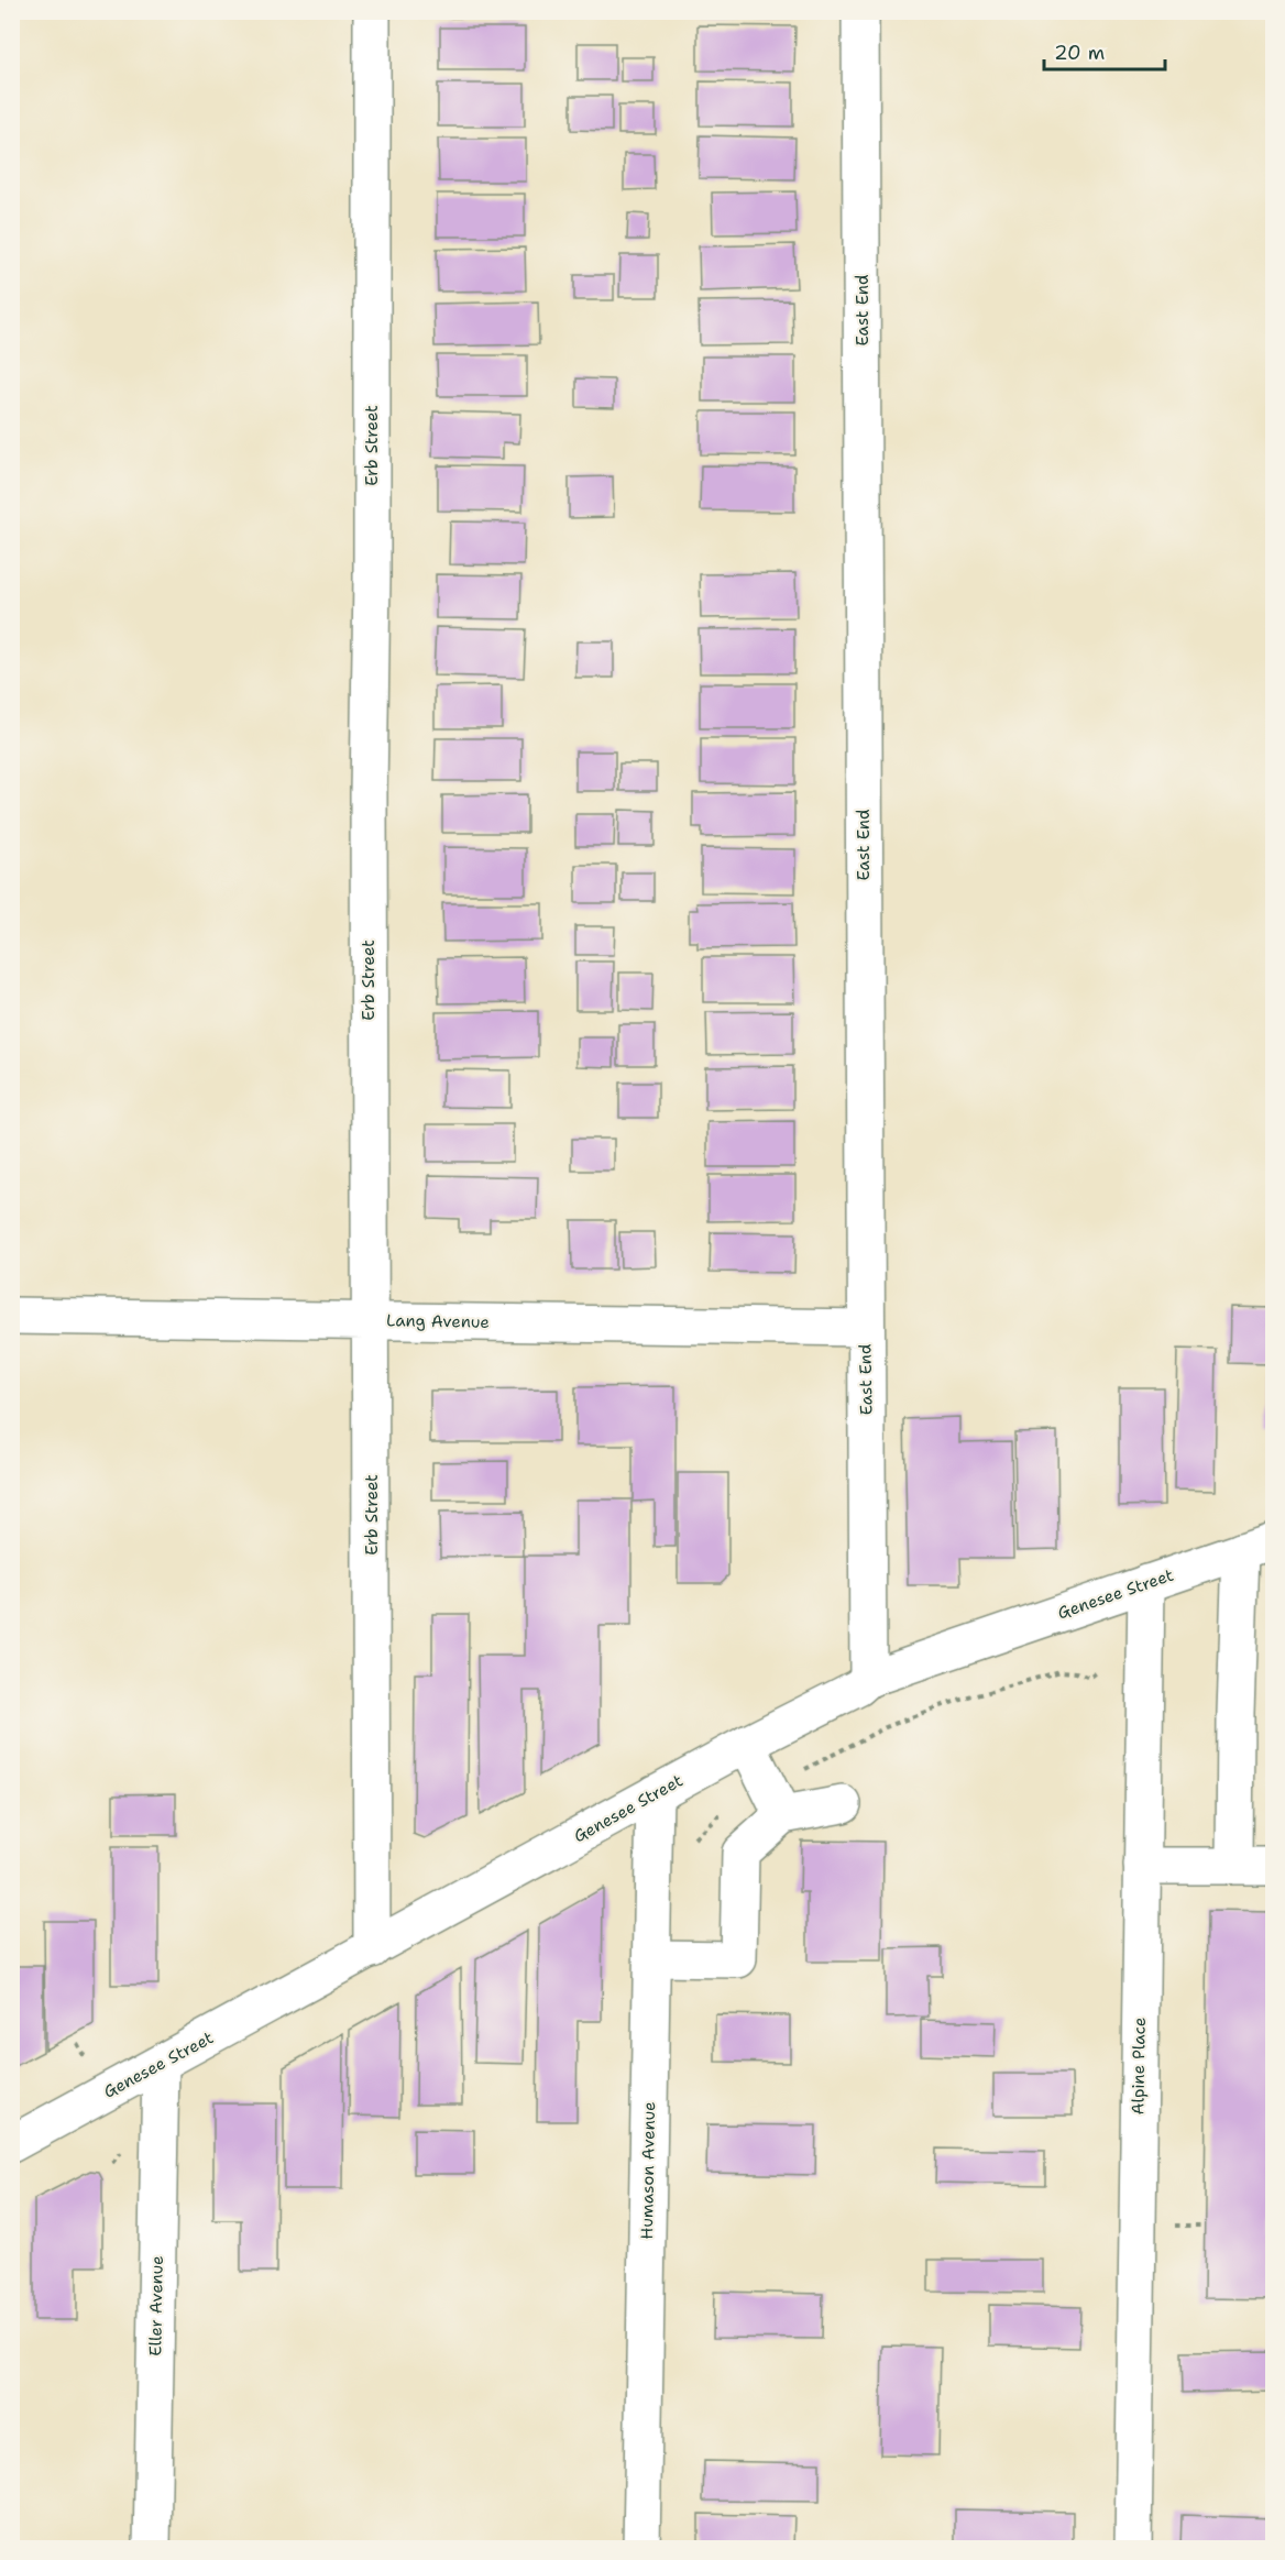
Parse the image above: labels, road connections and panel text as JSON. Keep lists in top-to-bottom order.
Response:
{
  "streets": {
    "street": [
      "East End",
      "Erb Street",
      "Lang Avenue",
      "Genesee Street",
      "Alpine Place",
      "Humason Avenue",
      "Eller Avenue"
    ]
  },
  "crossings": [
    ["East End", "Lang Avenue"],
    ["East End", "Genesee Street"],
    ["Erb Street", "Lang Avenue"],
    ["Erb Street", "Genesee Street"],
    ["Genesee Street", "Alpine Place"],
    ["Genesee Street", "Humason Avenue"],
    ["Genesee Street", "Eller Avenue"]
  ],
  "scale_bar": "20 m"
}
